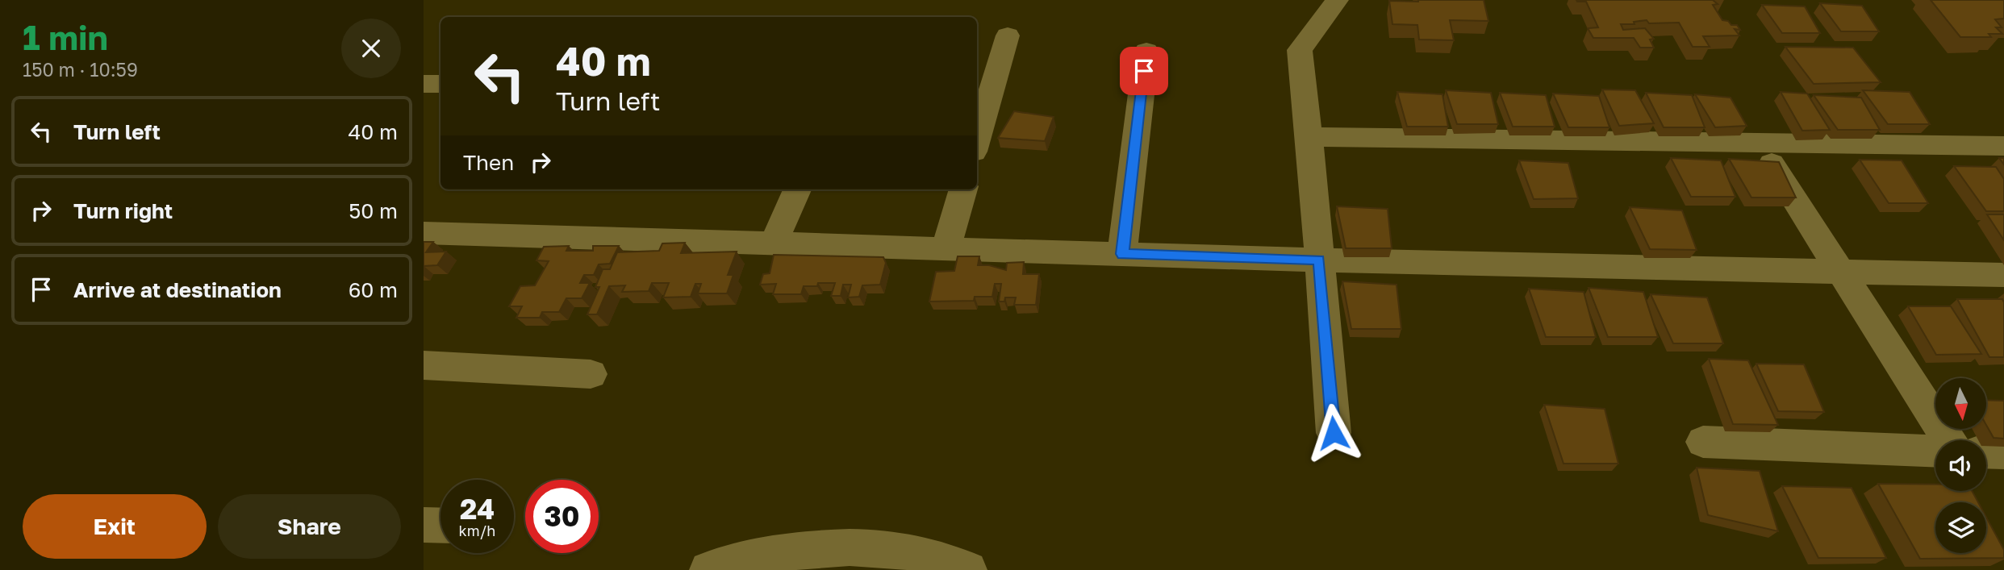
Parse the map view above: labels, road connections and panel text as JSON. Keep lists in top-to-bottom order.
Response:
{
  "north": "bottom",
  "page": {
    "heading": ["1 min", "150 m · 10:59"],
    "turn": ["40 m", "Turn left"],
    "list": [
      {
        "name": "Turn left",
        "value": "40 m"
      },
      {
        "name": "Turn right",
        "value": "50 m"
      },
      {
        "name": "Arrive at destination",
        "value": "60 m"
      }
    ],
    "then": "Then",
    "speed": "24 km/h",
    "limit": "30",
    "buttons": ["Exit", "Share"]
  }
}
